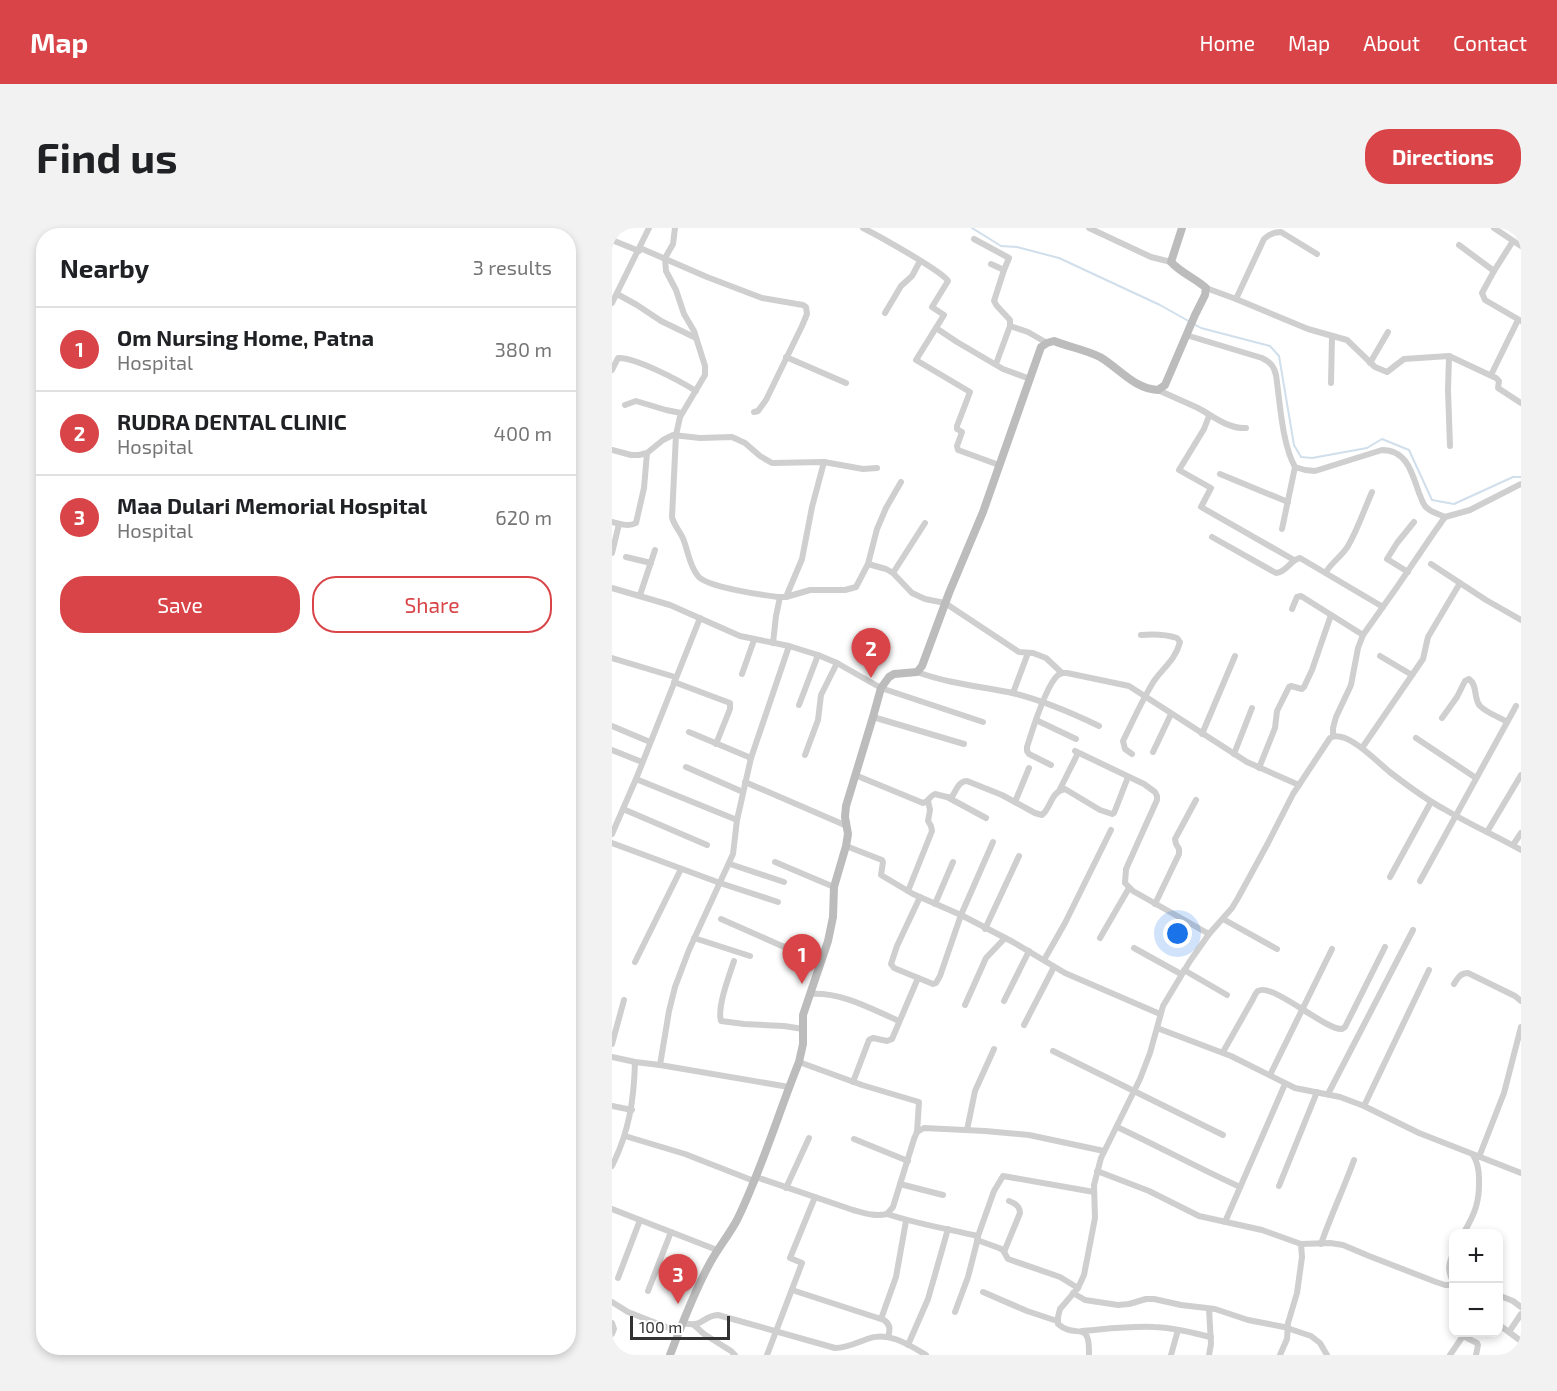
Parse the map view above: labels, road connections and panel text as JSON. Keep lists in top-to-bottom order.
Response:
{
  "scale_bar": "100 m",
  "page": {
    "header": "Map",
    "nav": [
      "Home",
      "Map",
      "About",
      "Contact"
    ],
    "buttons": [
      "Directions",
      ["Save", "Share"]
    ],
    "title": "Find us",
    "heading": ["Nearby", "3 results"],
    "list": [
      {
        "mark": "1",
        "name": "Om Nursing Home, Patna",
        "note": "Hospital",
        "value": "380 m"
      },
      {
        "mark": "2",
        "name": "RUDRA DENTAL CLINIC",
        "note": "Hospital",
        "value": "400 m"
      },
      {
        "mark": "3",
        "name": "Maa Dulari Memorial Hospital",
        "note": "Hospital",
        "value": "620 m"
      }
    ],
    "pins": ["2", "1", "3"],
    "map_buttons": ["+", "−"],
    "scale": "100 m"
  }
}
